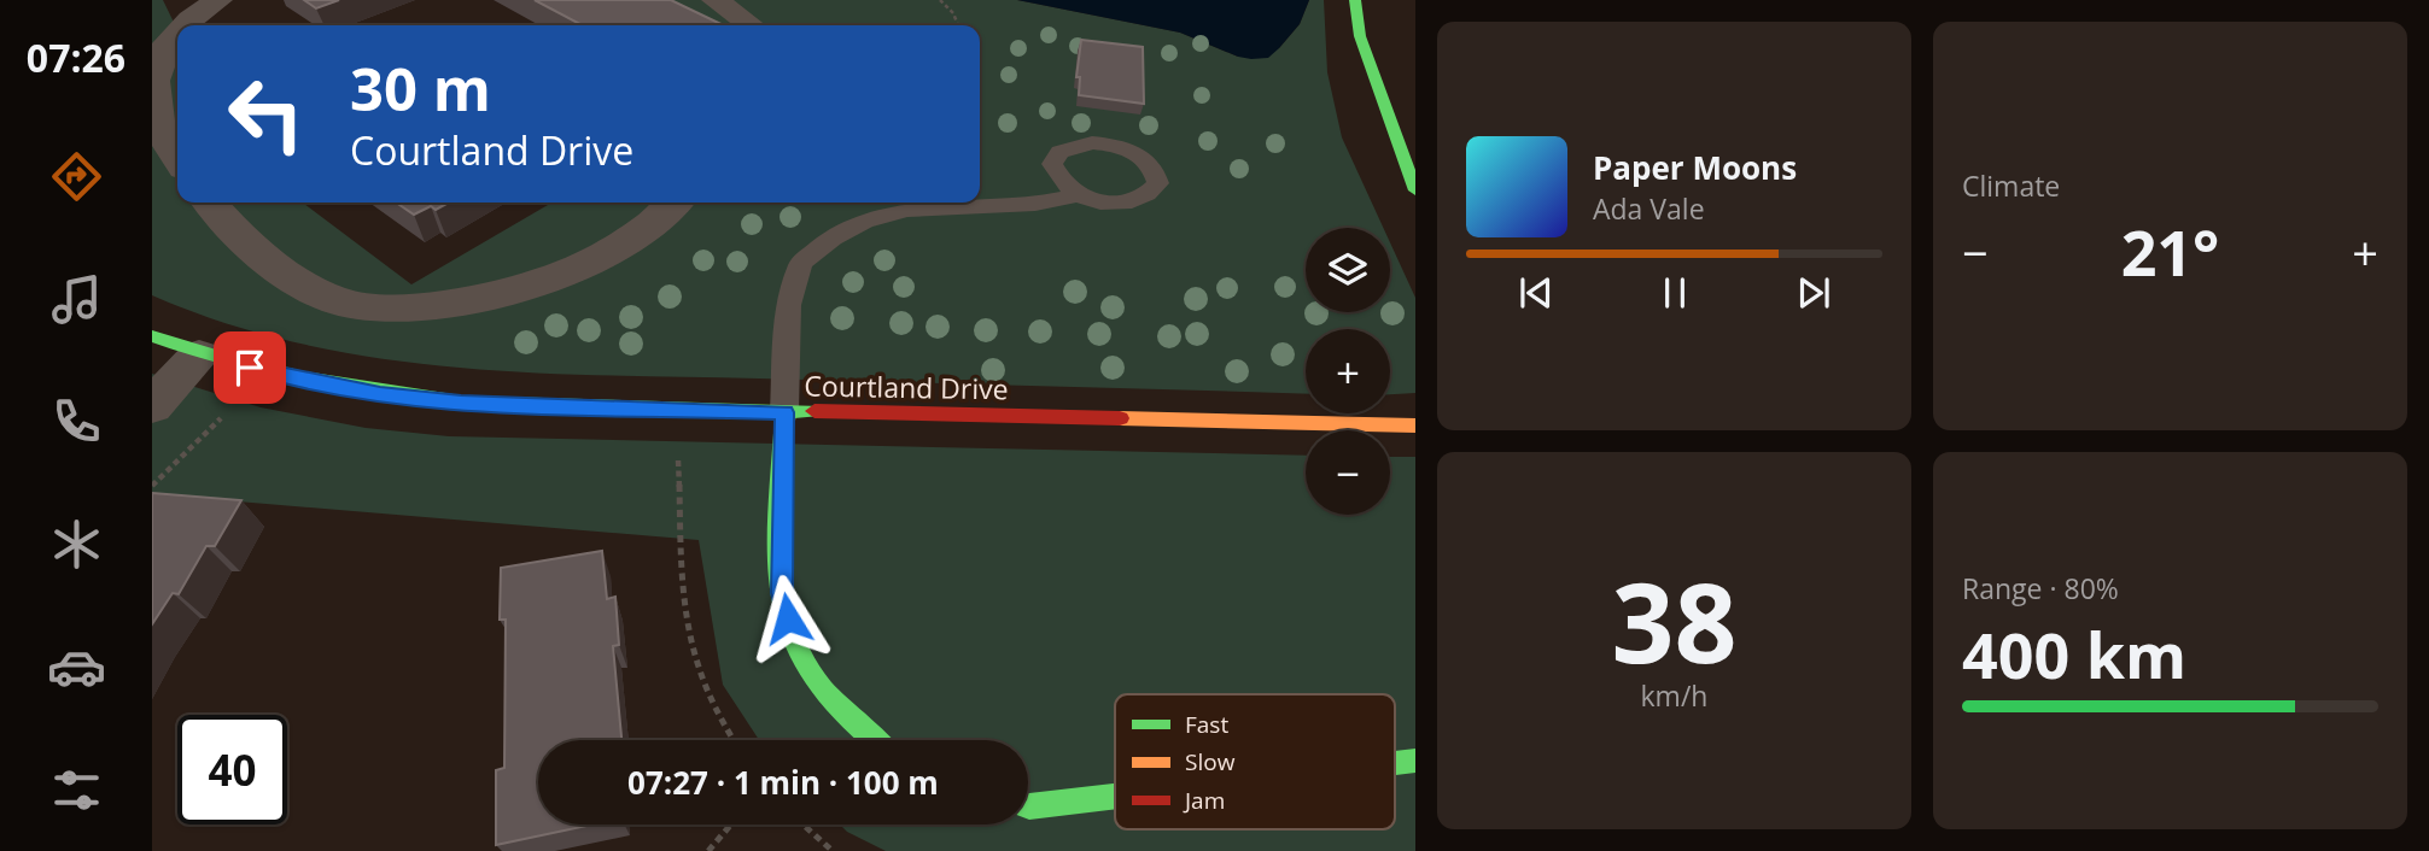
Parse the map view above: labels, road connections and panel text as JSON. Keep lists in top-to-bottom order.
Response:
{
  "streets": {
    "street": ["Courtland Drive"]
  },
  "legend": ["Fast", "Slow", "Jam"],
  "page": {
    "tabs": "07:26",
    "tile": [
      "Climate",
      ["38", "km/h"],
      ["Range · 80%", "400 km"]
    ],
    "turn": ["30 m", "Courtland Drive"],
    "song": ["Paper Moons", "Ada Vale"],
    "heat": ["−", "21°", "+"],
    "map_buttons": ["+", "−"],
    "limit": "40",
    "trip": "07:27 · 1 min · 100 m"
  }
}
